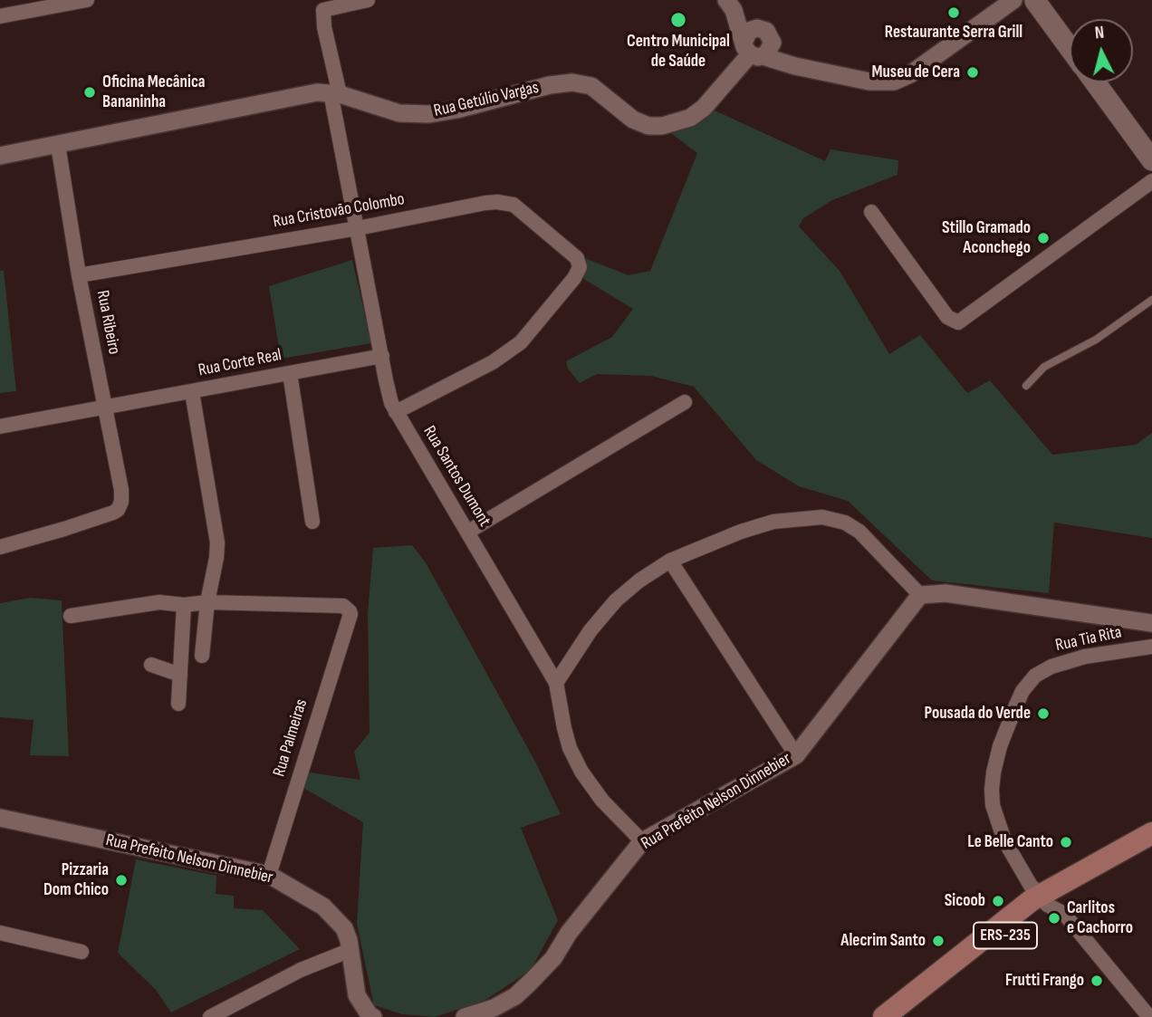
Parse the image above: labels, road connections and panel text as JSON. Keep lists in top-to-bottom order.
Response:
{
  "streets": {
    "main road": ["ERS-235"],
    "street": [
      "Rua Getúlio Vargas",
      "Rua Cristovão Colombo",
      "Rua Ribeiro",
      "Rua Corte Real",
      "Rua Santos Dumont",
      "Rua Tia Rita",
      "Rua Palmeiras",
      "Rua Prefeito Nelson Dinnebier"
    ]
  },
  "crossings": [
    ["Rua Getúlio Vargas", "Rua Ribeiro"],
    ["Rua Getúlio Vargas", "Rua Santos Dumont"],
    ["Rua Cristovão Colombo", "Rua Ribeiro"],
    ["Rua Cristovão Colombo", "Rua Santos Dumont"],
    ["Rua Ribeiro", "Rua Corte Real"],
    ["Rua Corte Real", "Rua Santos Dumont"],
    ["Rua Santos Dumont", "Rua Prefeito Nelson Dinnebier"],
    ["Rua Tia Rita", "ERS-235"],
    ["Rua Palmeiras", "Rua Prefeito Nelson Dinnebier"]
  ],
  "places": [
    "Restaurante Serra Grill",
    "Centro Municipal de Saúde",
    "Museu de Cera",
    "Oficina Mecânica Bananinha",
    "Stillo Gramado Aconchego",
    "Pousada do Verde",
    "Le Belle Canto",
    "Pizzaria Dom Chico",
    "Sicoob",
    "Carlitos e Cachorro",
    "Alecrim Santo",
    "Frutti Frango"
  ],
  "north": "top"
}
